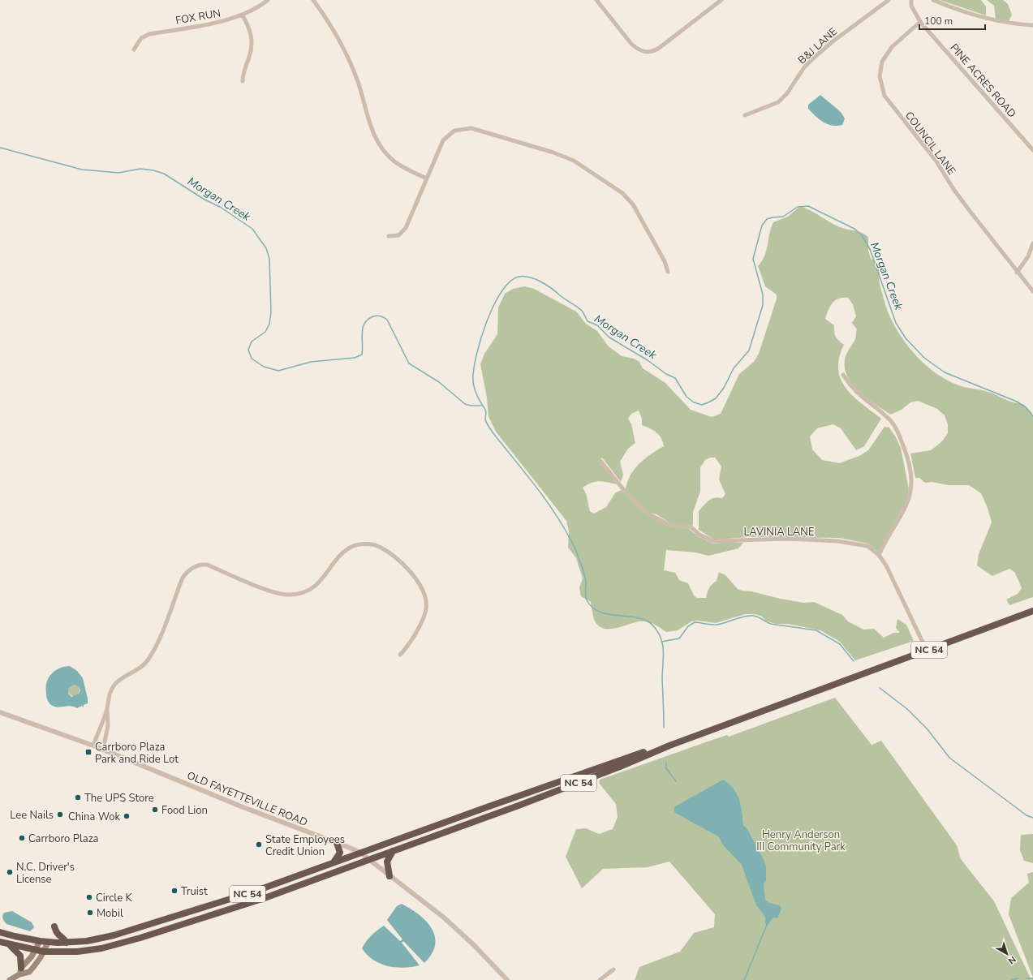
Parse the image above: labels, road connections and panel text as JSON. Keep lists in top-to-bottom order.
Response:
{
  "streets": {
    "highway": ["NC 54"],
    "street": [
      "FOX RUN",
      "B&J LANE",
      "PINE ACRES ROAD",
      "COUNCIL LANE",
      "LAVINIA LANE",
      "OLD FAYETTEVILLE ROAD"
    ]
  },
  "crossings": [
    ["PINE ACRES ROAD", "COUNCIL LANE"],
    ["LAVINIA LANE", "NC 54"],
    ["NC 54", "OLD FAYETTEVILLE ROAD"]
  ],
  "water": ["Morgan Creek"],
  "parks": ["Henry Anderson III Community Park"],
  "places": {
    "transit": ["Carrboro Plaza Park and Ride Lot"],
    "other": [
      "The UPS Store",
      "Food Lion",
      "Lee Nails",
      "China Wok",
      "Carrboro Plaza",
      "State Employees Credit Union",
      "N.C. Driver's License",
      "Truist",
      "Circle K",
      "Mobil"
    ]
  },
  "scale_bar": "100 m",
  "north": "bottom right"
}
